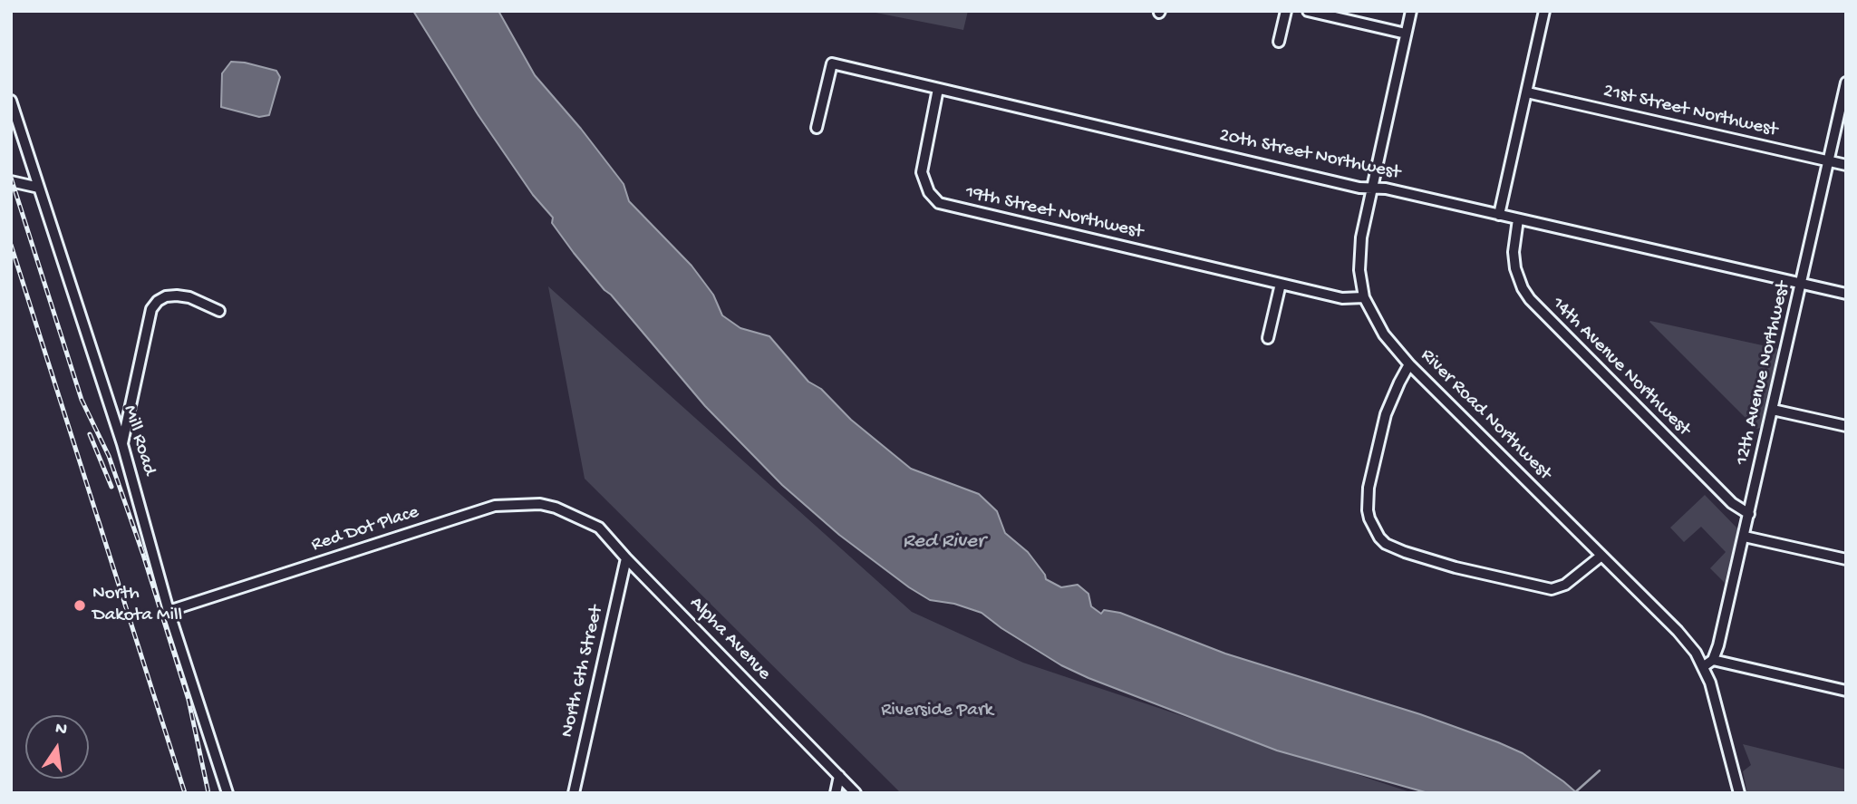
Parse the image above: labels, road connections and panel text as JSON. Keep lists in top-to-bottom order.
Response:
{
  "streets": {
    "street": [
      "21st Street Northwest",
      "20th Street Northwest",
      "19th Street Northwest",
      "14th Avenue Northwest",
      "12th Avenue Northwest",
      "River Road Northwest",
      "Mill Road",
      "Red Dot Place",
      "Alpha Avenue",
      "North 6th Street"
    ]
  },
  "crossings": [
    ["21st Street Northwest", "12th Avenue Northwest"],
    ["20th Street Northwest", "19th Street Northwest"],
    ["20th Street Northwest", "14th Avenue Northwest"],
    ["20th Street Northwest", "12th Avenue Northwest"],
    ["20th Street Northwest", "River Road Northwest"],
    ["19th Street Northwest", "River Road Northwest"],
    ["14th Avenue Northwest", "12th Avenue Northwest"],
    ["12th Avenue Northwest", "River Road Northwest"],
    ["Mill Road", "Red Dot Place"],
    ["Red Dot Place", "Alpha Avenue"],
    ["Alpha Avenue", "North 6th Street"]
  ],
  "water": ["Red River"],
  "parks": ["Riverside Park"],
  "places": ["North Dakota Mill"],
  "north": "top"
}
